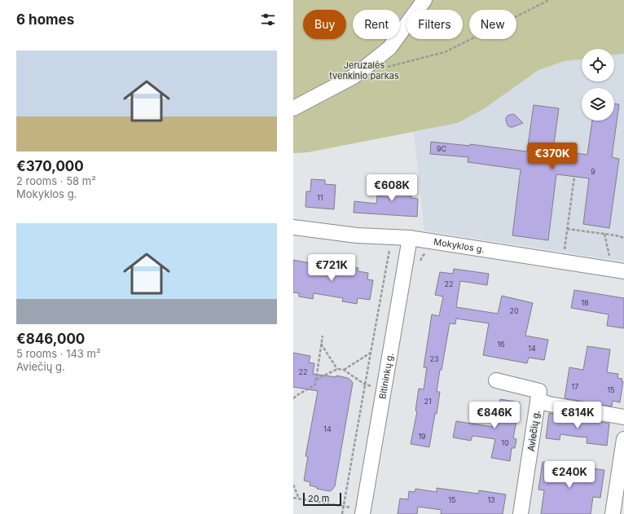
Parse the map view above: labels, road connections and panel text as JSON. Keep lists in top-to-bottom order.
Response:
{
  "streets": {
    "street": ["Mokyklos g.", "Bitininkų g.", "Aviečių g."]
  },
  "crossings": [
    ["Mokyklos g.", "Bitininkų g."]
  ],
  "parks": ["Jeruzalės tvenkinio parkas"],
  "house_numbers": [
    "9C",
    "9",
    "11",
    "22",
    "18",
    "20",
    "16",
    "14",
    "23",
    "22",
    "17",
    "15",
    "21",
    "14",
    "19",
    "10",
    "15",
    "13"
  ],
  "scale_bar": "20 m",
  "page": {
    "heading": "6 homes",
    "chip": [
      "Buy",
      "Rent",
      "Filters",
      "New"
    ],
    "list": [
      {
        "name": "€370,000",
        "note": "2 rooms · 58 m² · Mokyklos g."
      },
      {
        "name": "€846,000",
        "note": "5 rooms · 143 m² · Aviečių g."
      }
    ],
    "price": [
      "€370K",
      "€608K",
      "€721K",
      "€846K",
      "€814K",
      "€240K"
    ],
    "scale": "20 m"
  }
}
